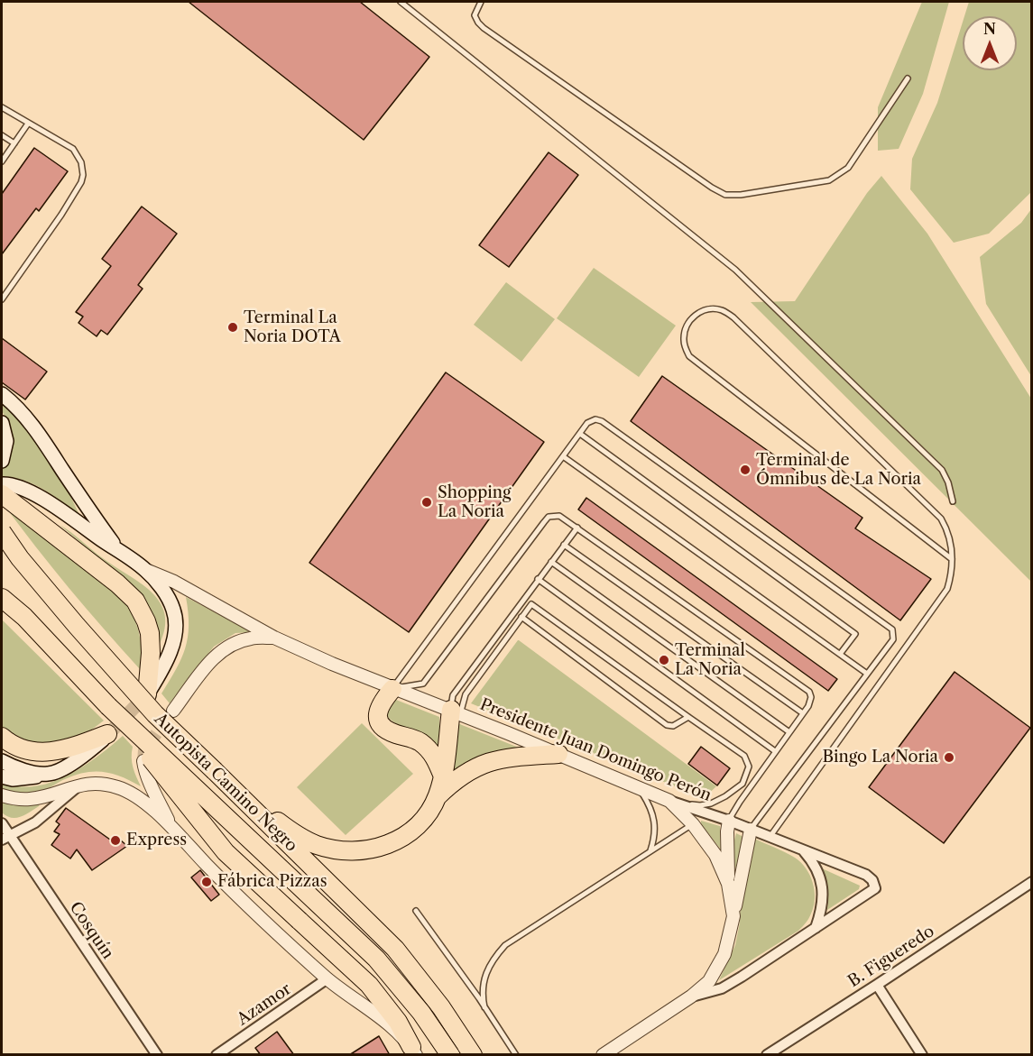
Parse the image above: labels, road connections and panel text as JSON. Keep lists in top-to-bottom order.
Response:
{
  "streets": {
    "highway": ["Autopista Camino Negro"],
    "street": [
      "Presidente Juan Domingo Perón",
      "Cosquín",
      "B. Figueredo",
      "Azamor"
    ]
  },
  "places": [
    "Terminal La Noria DOTA",
    "Terminal de Ómnibus de La Noria",
    "Shopping La Noria",
    "Terminal La Noria",
    "Bingo La Noria",
    "Express",
    "Fábrica Pizzas"
  ],
  "north": "top"
}
